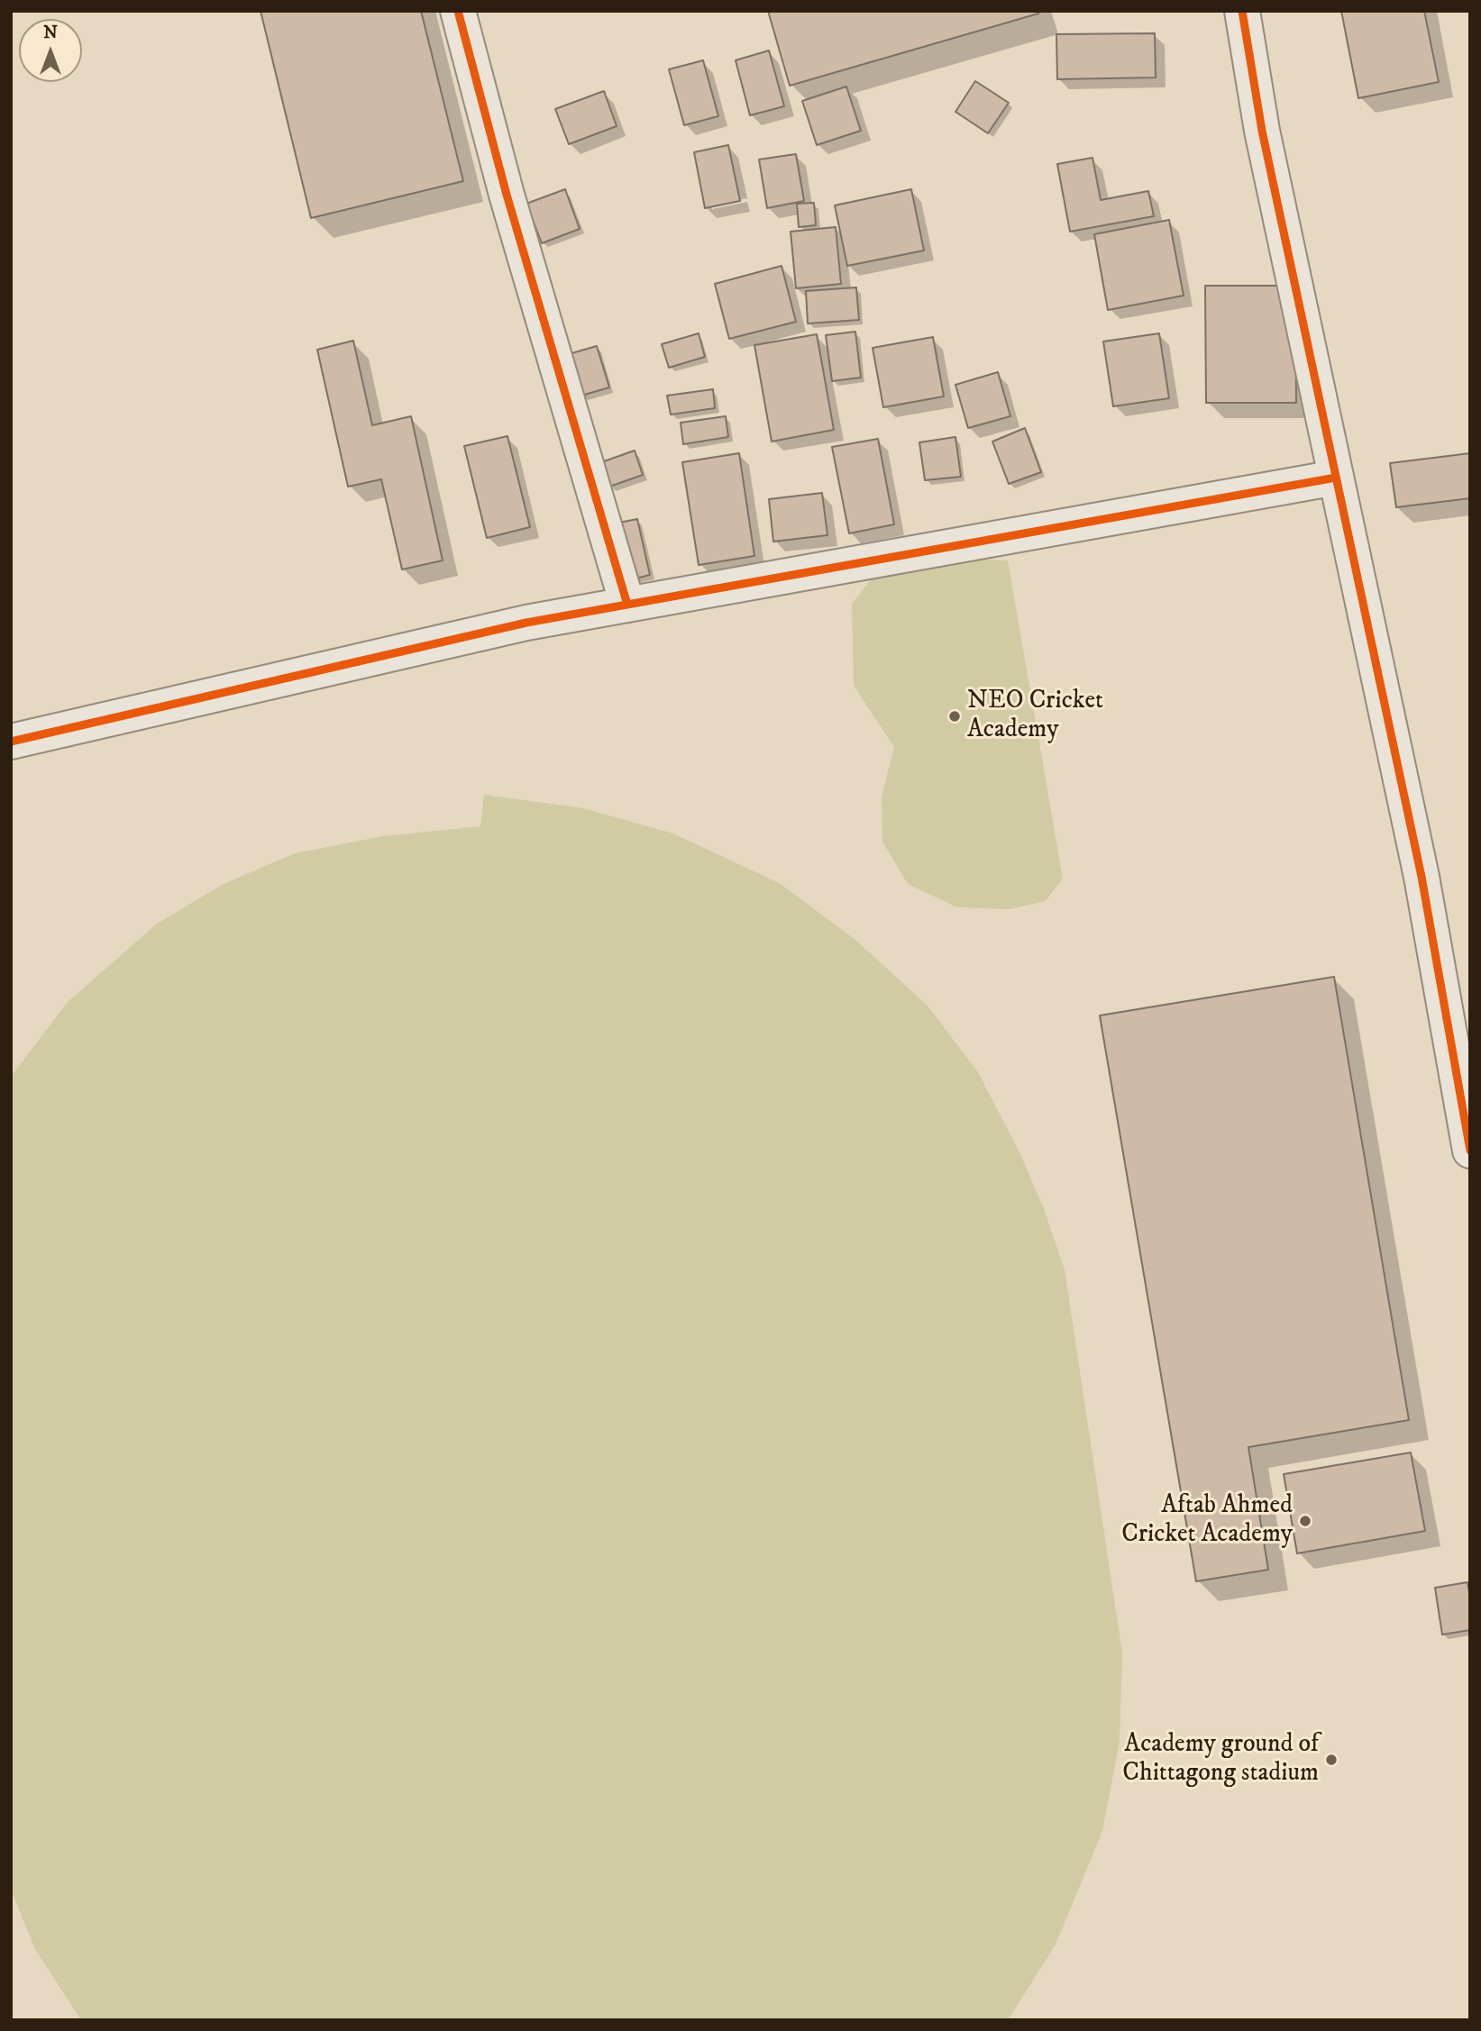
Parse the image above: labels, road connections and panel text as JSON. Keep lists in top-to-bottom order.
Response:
{
  "places": ["NEO Cricket Academy", "Aftab Ahmed Cricket Academy", "Academy ground of Chittagong stadium"],
  "north": "top"
}
